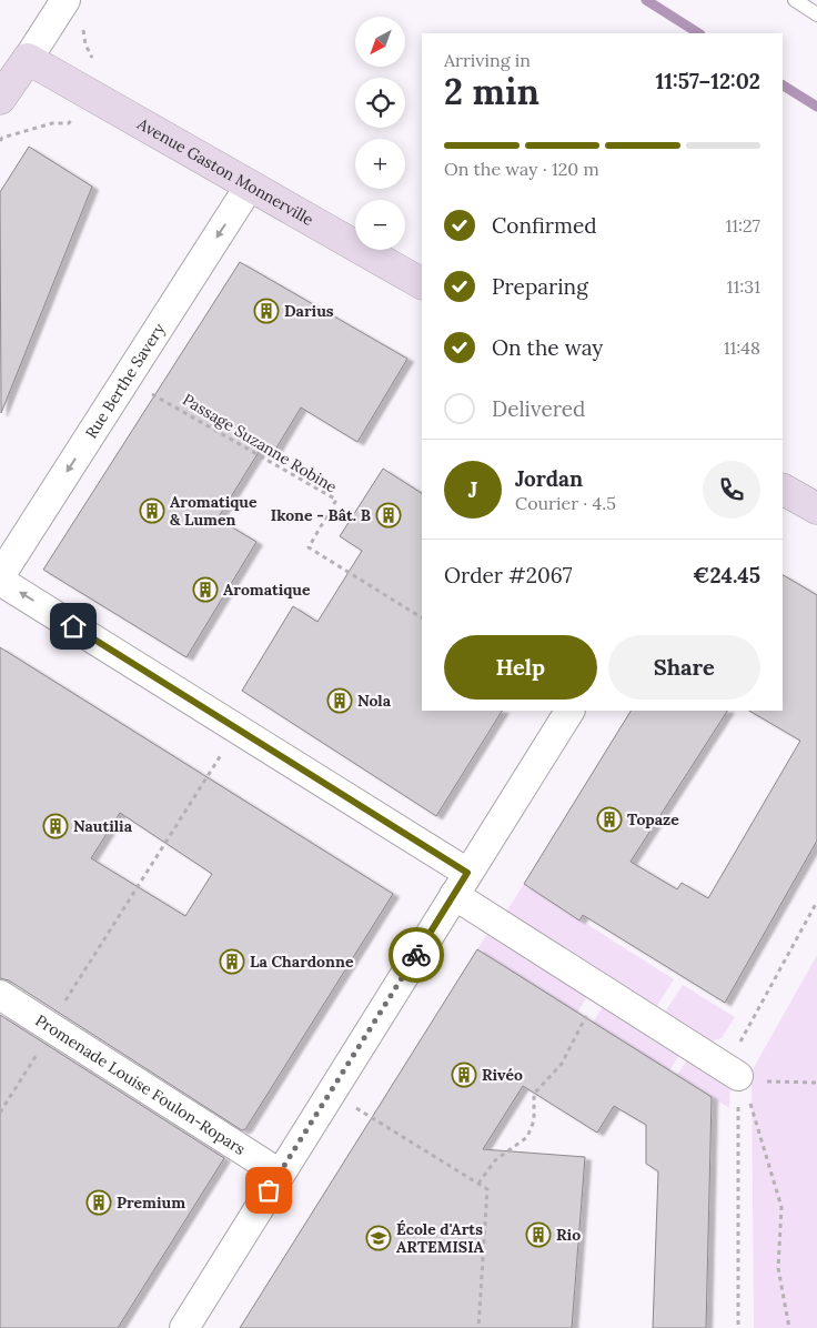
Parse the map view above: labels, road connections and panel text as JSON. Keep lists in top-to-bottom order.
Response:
{
  "streets": {
    "street": ["Avenue Gaston Monnerville", "Rue Berthe Savery", "Promenade Louise Foulon-Ropars"],
    "path": ["Passage Suzanne Robine"]
  },
  "crossings": [
    ["Avenue Gaston Monnerville", "Rue Berthe Savery"],
    ["Rue Berthe Savery", "Passage Suzanne Robine"]
  ],
  "one_way": ["Rue Berthe Savery"],
  "places": {
    "building": [
      "Darius",
      "Aromatique & Lumen",
      "Ikone - Bât. B",
      "Aromatique",
      "Nola",
      "Topaze",
      "Nautilia",
      "La Chardonne",
      "Rivéo",
      "Premium",
      "Rio"
    ],
    "school or university": ["École d'Arts ARTEMISIA"]
  },
  "north": "bottom left",
  "page": {
    "map_buttons": ["+", "−"],
    "heading": ["2 min", "Arriving in", "11:57–12:02"],
    "panel": [
      "Jordan",
      "Courier · 4.5",
      "Order #2067",
      "€24.45"
    ],
    "bar": "On the way · 120 m",
    "list": [
      ["Confirmed", "11:27"],
      ["Preparing", "11:31"],
      ["On the way", "11:48"],
      "Delivered"
    ],
    "round": "J",
    "buttons": ["Help", "Share"]
  }
}
